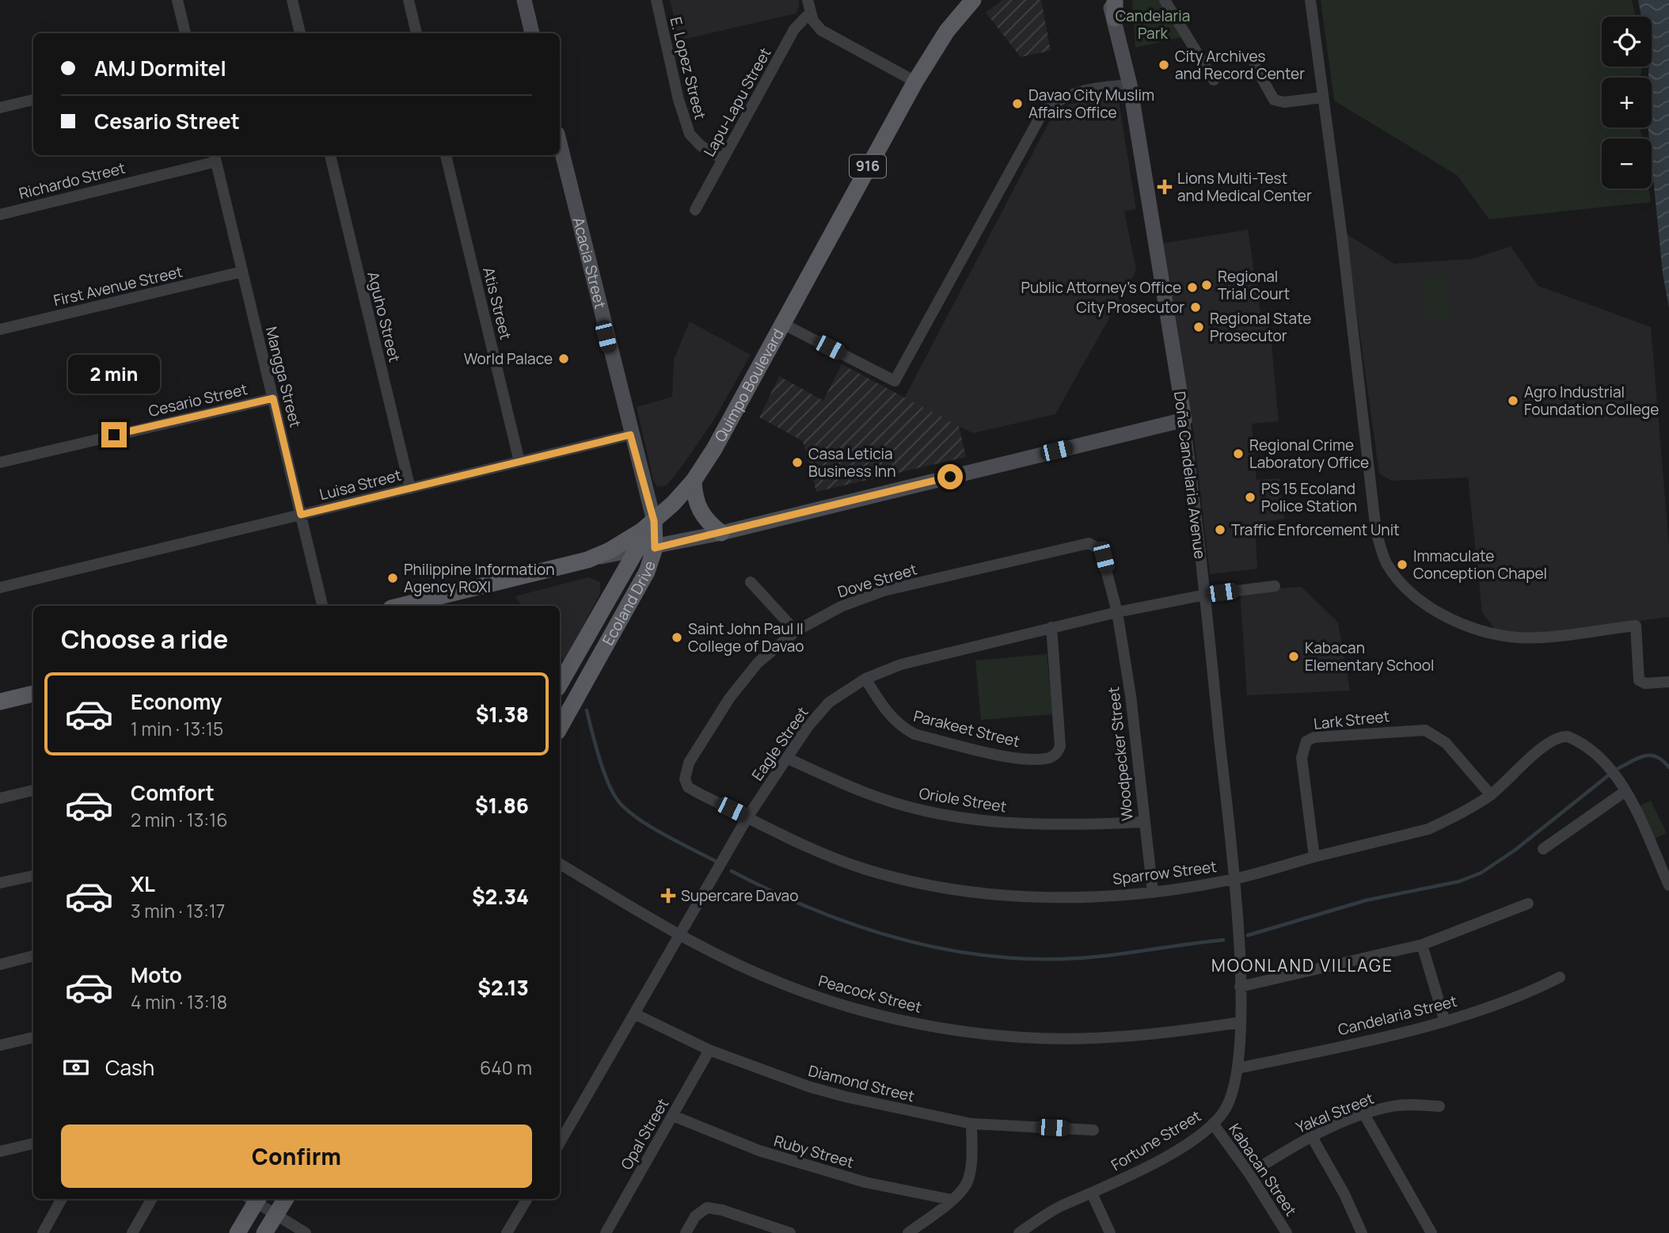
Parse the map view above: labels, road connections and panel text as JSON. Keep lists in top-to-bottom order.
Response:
{
  "streets": {
    "main road": ["916", "Quimpo Boulevard", "Ecoland Drive"],
    "street": [
      "E. Lopez Street",
      "Lapu-Lapu Street",
      "Richardo Street",
      "Acacia Street",
      "First Avenue Street",
      "Atis Street",
      "Aguho Street",
      "Mangga Street",
      "Cesario Street",
      "Doña Candelaria Avenue",
      "Luisa Street",
      "Dove Street",
      "Lark Street",
      "Parakeet Street",
      "Eagle Street",
      "Woodpecker Street",
      "Oriole Street",
      "Sparrow Street",
      "Peacock Street",
      "Candelaria Street",
      "Diamond Street",
      "Yakal Street",
      "Opal Street",
      "Fortune Street",
      "Ruby Street",
      "Kabacan Street"
    ]
  },
  "crossings": [
    ["E. Lopez Street", "Lapu-Lapu Street"],
    ["Richardo Street", "Mangga Street"],
    ["Acacia Street", "Quimpo Boulevard"],
    ["Acacia Street", "Luisa Street"],
    ["Acacia Street", "Ecoland Drive"],
    ["First Avenue Street", "Mangga Street"],
    ["Atis Street", "Luisa Street"],
    ["Aguho Street", "Luisa Street"],
    ["Mangga Street", "Cesario Street"],
    ["Mangga Street", "Luisa Street"],
    ["Quimpo Boulevard", "Ecoland Drive"],
    ["Doña Candelaria Avenue", "Eagle Street"],
    ["Doña Candelaria Avenue", "Sparrow Street"],
    ["Doña Candelaria Avenue", "Peacock Street"],
    ["Doña Candelaria Avenue", "Fortune Street"],
    ["Dove Street", "Eagle Street"],
    ["Dove Street", "Woodpecker Street"],
    ["Dove Street", "Sparrow Street"],
    ["Lark Street", "Sparrow Street"],
    ["Parakeet Street", "Eagle Street"],
    ["Eagle Street", "Woodpecker Street"],
    ["Eagle Street", "Oriole Street"],
    ["Eagle Street", "Sparrow Street"],
    ["Eagle Street", "Peacock Street"],
    ["Eagle Street", "Diamond Street"],
    ["Woodpecker Street", "Oriole Street"],
    ["Woodpecker Street", "Sparrow Street"],
    ["Peacock Street", "Fortune Street"],
    ["Candelaria Street", "Fortune Street"],
    ["Diamond Street", "Opal Street"],
    ["Yakal Street", "Kabacan Street"],
    ["Opal Street", "Ruby Street"],
    ["Fortune Street", "Kabacan Street"]
  ],
  "districts": ["MOONLAND VILLAGE"],
  "parks": ["Candelaria Park"],
  "places": {
    "other": [
      "City Archives and Record Center",
      "Davao City Muslim Affairs Office",
      "Regional Trial Court",
      "Public Attorney's Office",
      "City Prosecutor",
      "Regional State Prosecutor",
      "World Palace",
      "Agro Industrial Foundation College",
      "Regional Crime Laboratory Office",
      "Casa Leticia Business Inn",
      "PS 15 Ecoland Police Station",
      "Traffic Enforcement Unit",
      "Immaculate Conception Chapel",
      "Philippine Information Agency ROXI",
      "Saint John Paul II College of Davao",
      "Kabacan Elementary School"
    ],
    "health": ["Lions Multi-Test and Medical Center", "Supercare Davao"]
  },
  "page": {
    "map_buttons": ["+", "−"],
    "banner": ["AMJ Dormitel", "Cesario Street"],
    "bubble": "2 min",
    "heading": "Choose a ride",
    "list": [
      {
        "name": "Economy",
        "note": "1 min · 13:15",
        "value": "$1.38"
      },
      {
        "name": "Comfort",
        "note": "2 min · 13:16",
        "value": "$1.86"
      },
      {
        "name": "XL",
        "note": "3 min · 13:17",
        "value": "$2.34"
      },
      {
        "name": "Moto",
        "note": "4 min · 13:18",
        "value": "$2.13"
      }
    ],
    "pay": ["Cash", "640 m"],
    "buttons": "Confirm"
  }
}
